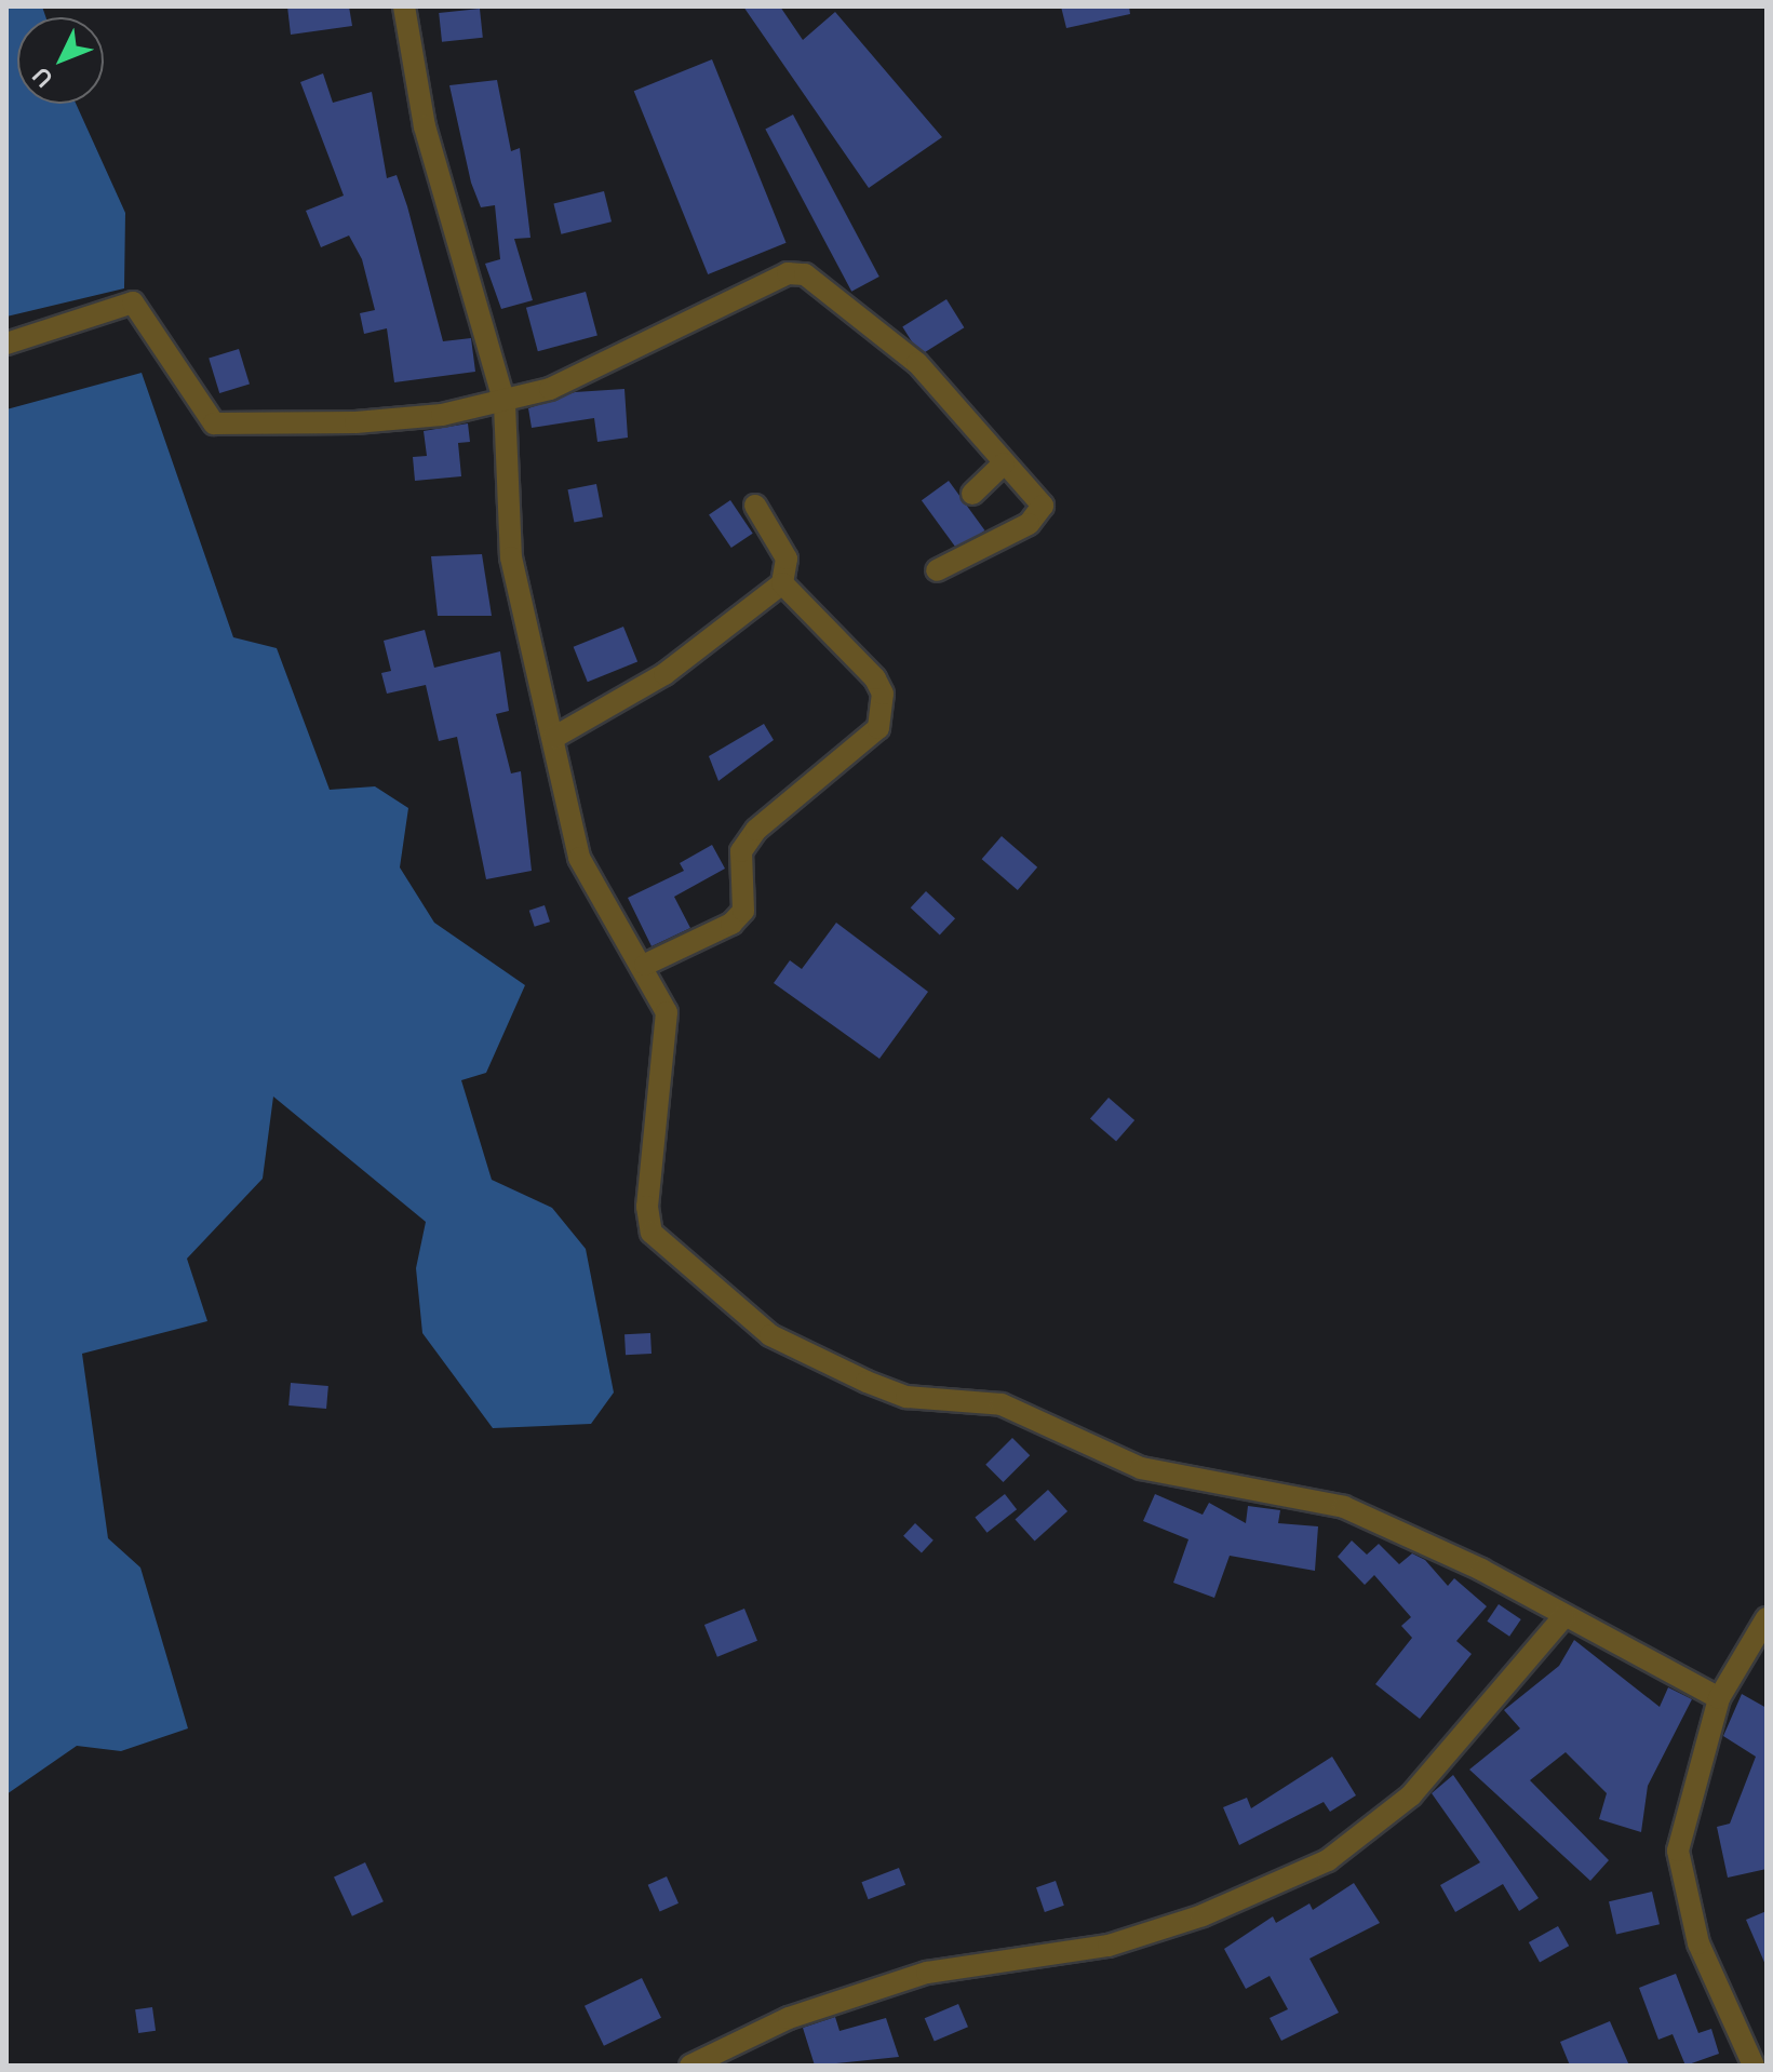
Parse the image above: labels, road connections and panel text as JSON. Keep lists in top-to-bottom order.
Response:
{
  "north": "bottom left"
}
